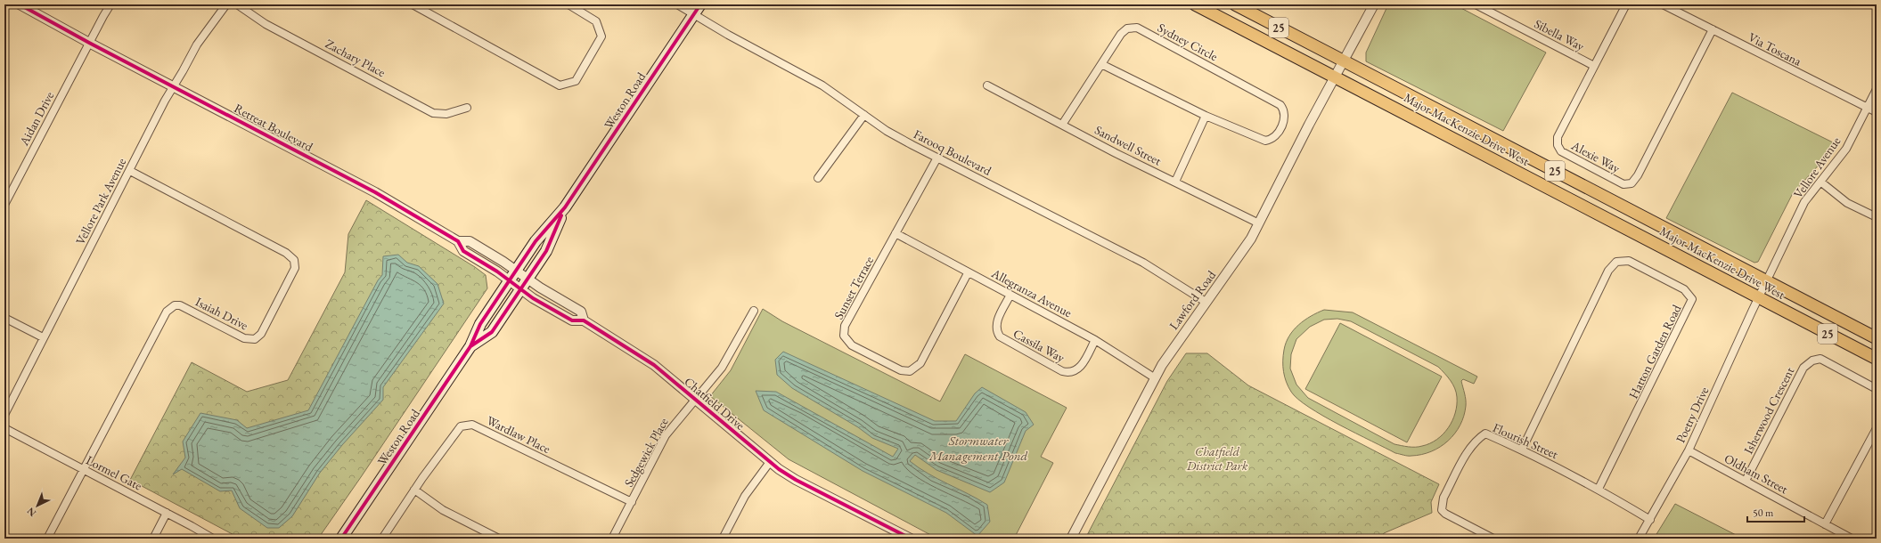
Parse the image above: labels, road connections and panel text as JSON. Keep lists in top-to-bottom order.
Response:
{
  "streets": {
    "main road": ["25", "Weston Road", "Major MacKenzie Drive West"],
    "street": [
      "Sibella Way",
      "Sydney Circle",
      "Via Toscana",
      "Zachary Place",
      "Aidan Drive",
      "Retreat Boulevard",
      "Sandwell Street",
      "Farooq Boulevard",
      "Alexie Way",
      "Vellore Avenue",
      "Vellore Park Avenue",
      "Sunset Terrace",
      "Allegranza Avenue",
      "Lawford Road",
      "Isaiah Drive",
      "Cassila Way",
      "Hatton Garden Road",
      "Chatfield Drive",
      "Isherwood Crescent",
      "Poetry Drive",
      "Wardlaw Place",
      "Flourish Street",
      "Sedgewick Place",
      "Lormel Gate",
      "Oldham Street"
    ]
  },
  "crossings": [
    ["Sibella Way", "Alexie Way"],
    ["Via Toscana", "Alexie Way"],
    ["Via Toscana", "Vellore Avenue"],
    ["Weston Road", "Retreat Boulevard"],
    ["Weston Road", "Farooq Boulevard"],
    ["Weston Road", "Chatfield Drive"],
    ["Aidan Drive", "Retreat Boulevard"],
    ["Retreat Boulevard", "Vellore Park Avenue"],
    ["Retreat Boulevard", "Chatfield Drive"],
    ["Major MacKenzie Drive West", "Vellore Avenue"],
    ["Major MacKenzie Drive West", "Lawford Road"],
    ["Major MacKenzie Drive West", "Poetry Drive"],
    ["Sandwell Street", "Lawford Road"],
    ["Farooq Boulevard", "Sunset Terrace"],
    ["Farooq Boulevard", "Lawford Road"],
    ["Vellore Avenue", "Poetry Drive"],
    ["Vellore Park Avenue", "Isaiah Drive"],
    ["Sunset Terrace", "Allegranza Avenue"],
    ["Allegranza Avenue", "Lawford Road"],
    ["Allegranza Avenue", "Cassila Way"],
    ["Isaiah Drive", "Lormel Gate"],
    ["Hatton Garden Road", "Flourish Street"],
    ["Chatfield Drive", "Sedgewick Place"],
    ["Isherwood Crescent", "Oldham Street"],
    ["Poetry Drive", "Flourish Street"],
    ["Poetry Drive", "Oldham Street"],
    ["Wardlaw Place", "Sedgewick Place"]
  ],
  "water": ["Stormwater Management Pond"],
  "parks": ["Chatfield District Park"],
  "scale_bar": "50 m",
  "north": "bottom left"
}
